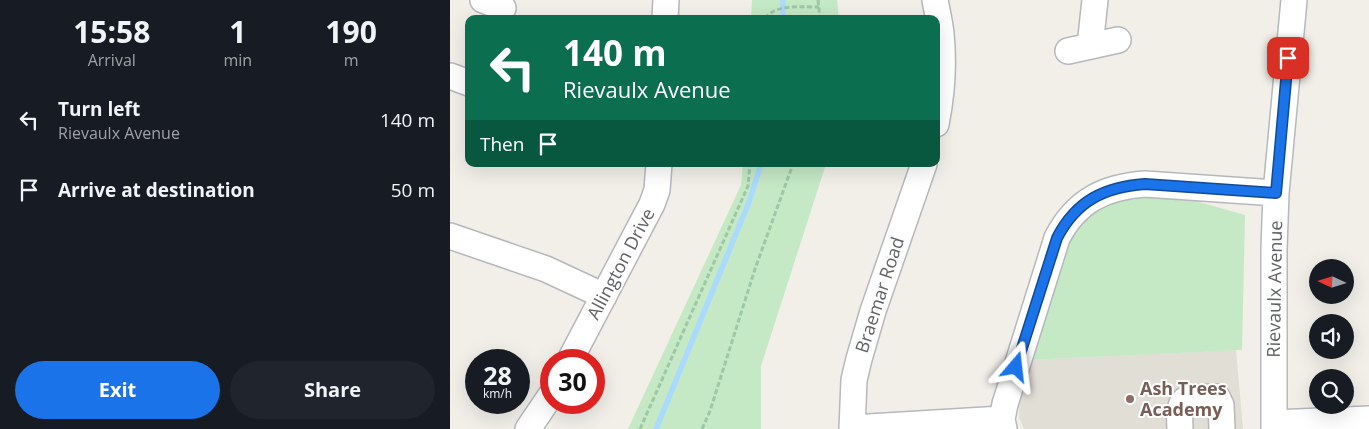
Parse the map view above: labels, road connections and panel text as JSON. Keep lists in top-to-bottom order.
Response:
{
  "streets": {
    "street": ["Allington Drive", "Rievaulx Avenue", "Braemar Road"]
  },
  "places": ["Ash Trees Academy"],
  "north": "left",
  "page": {
    "eta": [
      "15:58",
      "Arrival",
      "1",
      "min",
      "190",
      "m"
    ],
    "turn": ["140 m", "Rievaulx Avenue"],
    "list": [
      {
        "name": "Turn left",
        "note": "Rievaulx Avenue",
        "value": "140 m"
      },
      {
        "name": "Arrive at destination",
        "value": "50 m"
      }
    ],
    "then": "Then",
    "speed": "28 km/h",
    "limit": "30",
    "buttons": ["Exit", "Share"]
  }
}
